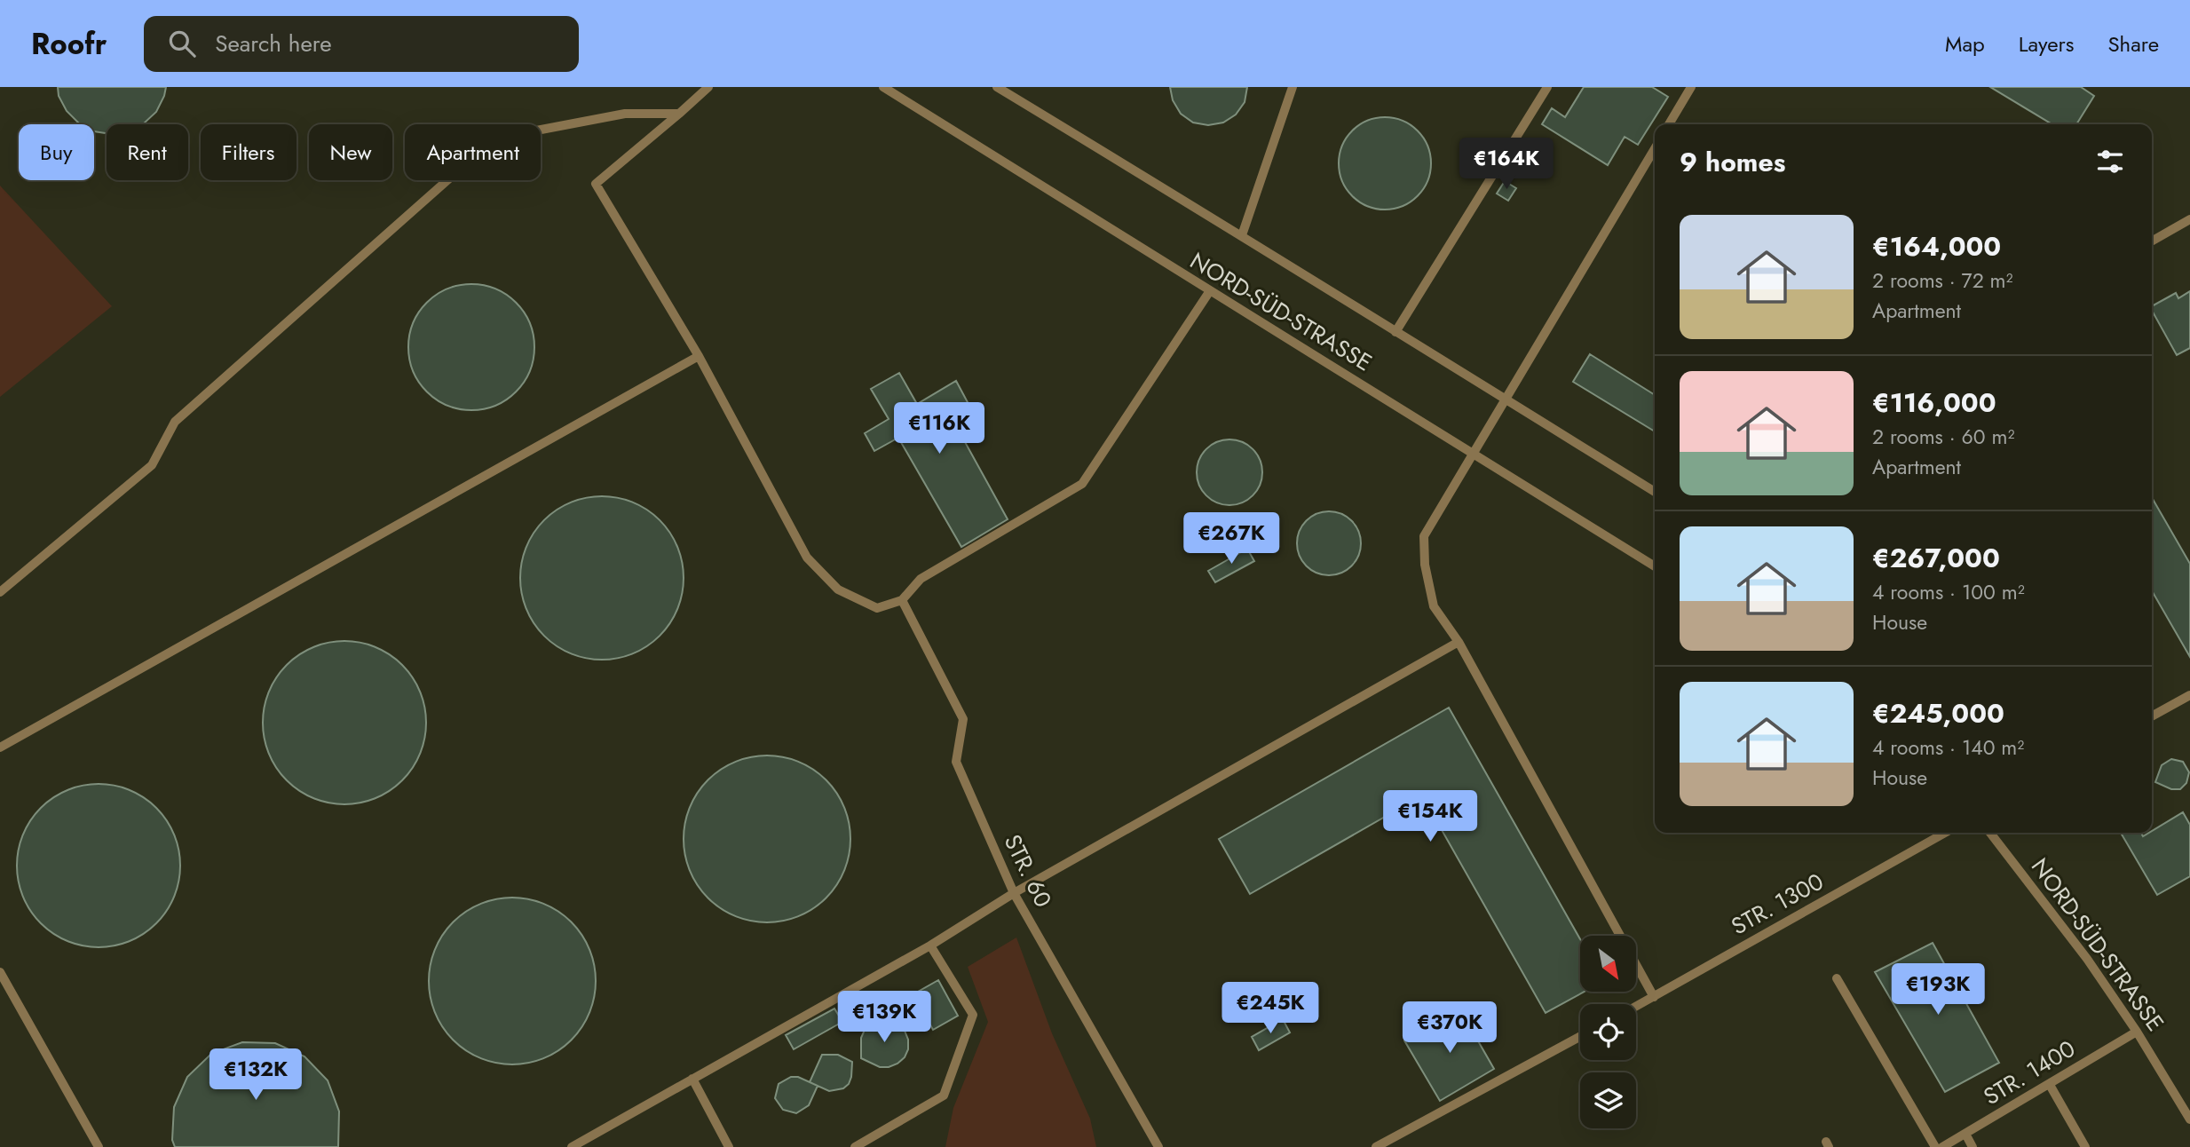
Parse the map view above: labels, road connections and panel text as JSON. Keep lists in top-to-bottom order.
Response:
{
  "streets": {
    "lane": [
      "NORD-SÜD-STRASSE",
      "STR. 60",
      "STR. 1300",
      "STR. 1400"
    ]
  },
  "crossings": [
    ["NORD-SÜD-STRASSE", "STR. 1400"]
  ],
  "north": "bottom right",
  "page": {
    "header": "Roofr",
    "search": "Search here",
    "nav": ["Map", "Layers", "Share"],
    "chip": [
      "Buy",
      "Rent",
      "Filters",
      "New",
      "Apartment"
    ],
    "heading": "9 homes",
    "price": [
      "€164K",
      "€116K",
      "€267K",
      "€154K",
      "€193K",
      "€245K",
      "€139K",
      "€370K",
      "€132K"
    ],
    "list": [
      {
        "name": "€164,000",
        "note": "2 rooms · 72 m² · Apartment"
      },
      {
        "name": "€116,000",
        "note": "2 rooms · 60 m² · Apartment"
      },
      {
        "name": "€267,000",
        "note": "4 rooms · 100 m² · House"
      },
      {
        "name": "€245,000",
        "note": "4 rooms · 140 m² · House"
      }
    ]
  }
}
